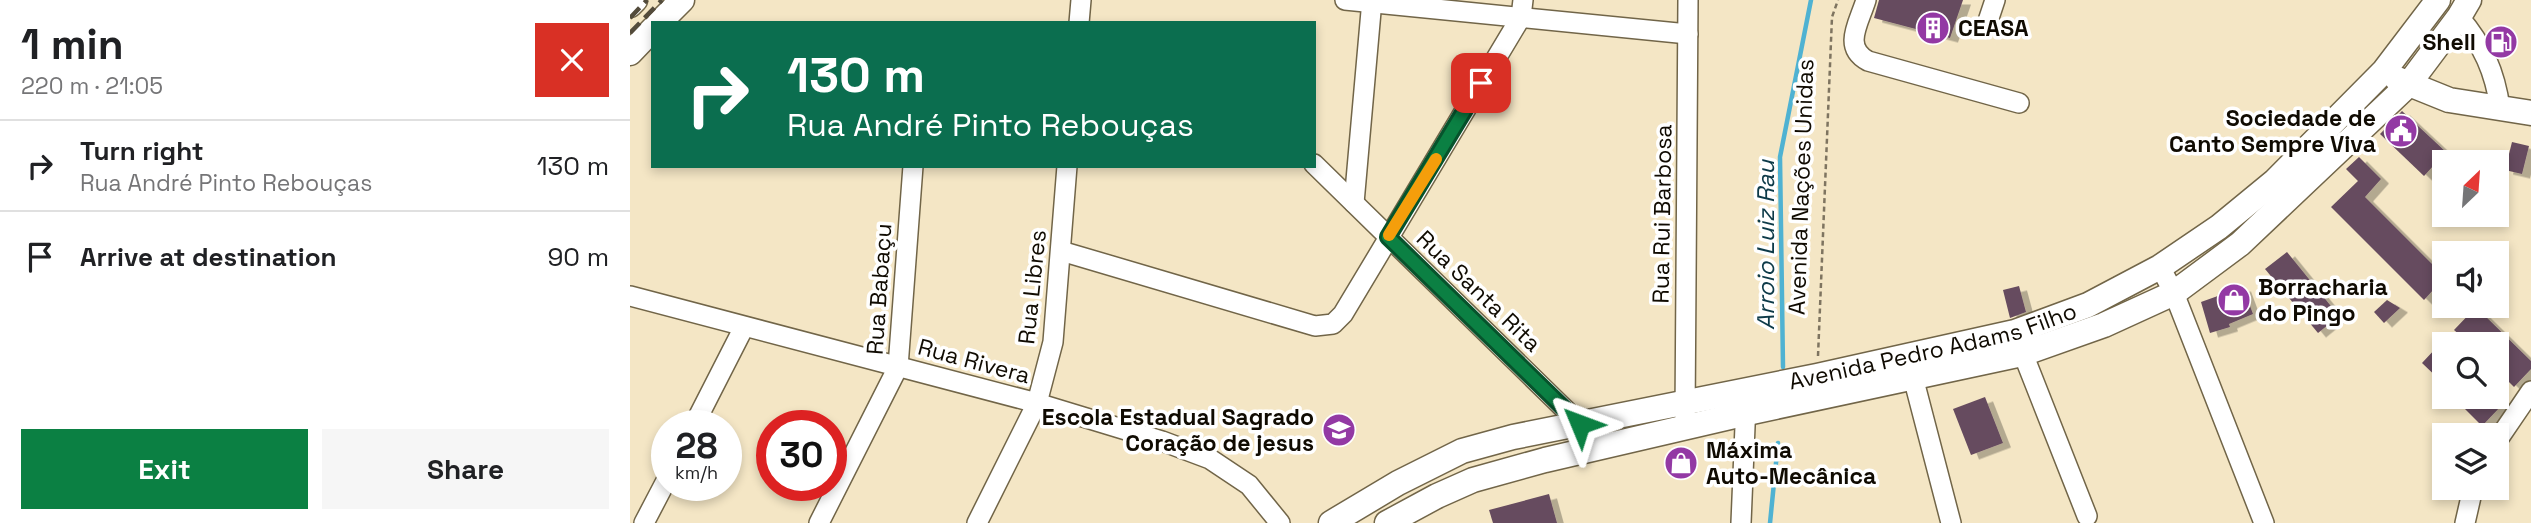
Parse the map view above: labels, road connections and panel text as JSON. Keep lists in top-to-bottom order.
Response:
{
  "streets": {
    "main road": ["Avenida Pedro Adams Filho"],
    "street": [
      "Rua Rui Barbosa",
      "Rua Libres",
      "Rua Babaçu",
      "Rua Santa Rita",
      "Rua Rivera"
    ],
    "path": ["Avenida Nações Unidas"]
  },
  "crossings": [
    ["Avenida Nações Unidas", "Avenida Pedro Adams Filho"],
    ["Rua Rui Barbosa", "Avenida Pedro Adams Filho"],
    ["Rua Libres", "Rua Rivera"],
    ["Rua Babaçu", "Rua Rivera"],
    ["Rua Santa Rita", "Avenida Pedro Adams Filho"]
  ],
  "water": ["Arroio Luiz Rau"],
  "places": {
    "building": ["CEASA"],
    "fuel station": ["Shell"],
    "public building": ["Sociedade de Canto Sempre Viva"],
    "shop": ["Borracharia do Pingo", "Máxima Auto-Mecânica"],
    "school or university": ["Escola Estadual Sagrado Coração de jesus"]
  },
  "north": "top right",
  "page": {
    "heading": ["1 min", "220 m · 21:05"],
    "turn": ["130 m", "Rua André Pinto Rebouças"],
    "list": [
      {
        "name": "Turn right",
        "note": "Rua André Pinto Rebouças",
        "value": "130 m"
      },
      {
        "name": "Arrive at destination",
        "value": "90 m"
      }
    ],
    "speed": "28 km/h",
    "limit": "30",
    "buttons": ["Exit", "Share"]
  }
}
